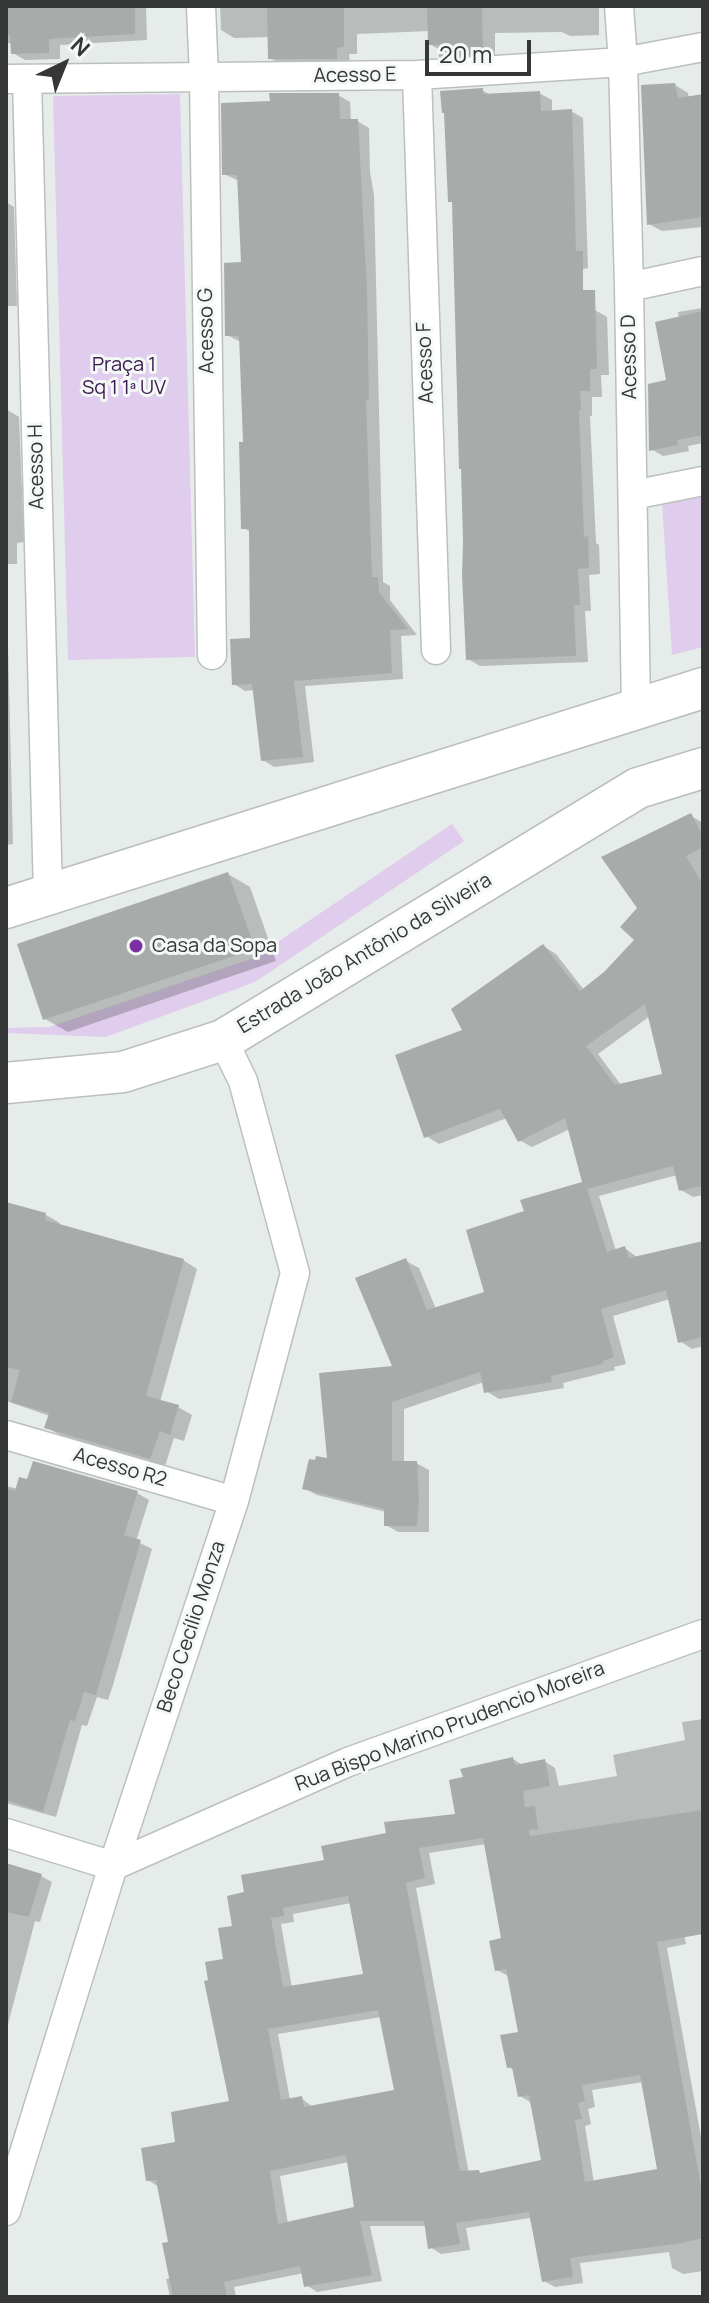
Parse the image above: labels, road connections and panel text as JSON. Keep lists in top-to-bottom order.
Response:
{
  "streets": {
    "main road": ["Estrada João Antônio da Silveira"],
    "street": [
      "Acesso E",
      "Acesso G",
      "Acesso D",
      "Acesso F",
      "Acesso H",
      "Acesso R2",
      "Beco Cecílio Monza",
      "Rua Bispo Marino Prudencio Moreira"
    ]
  },
  "crossings": [
    ["Acesso E", "Acesso G"],
    ["Acesso E", "Acesso D"],
    ["Acesso E", "Acesso F"],
    ["Acesso E", "Acesso H"],
    ["Estrada João Antônio da Silveira", "Beco Cecílio Monza"],
    ["Acesso R2", "Beco Cecílio Monza"],
    ["Beco Cecílio Monza", "Rua Bispo Marino Prudencio Moreira"]
  ],
  "parks": ["Praça 1 Sq 1 1ª UV"],
  "places": ["Casa da Sopa"],
  "scale_bar": "20 m",
  "north": "top right"
}
